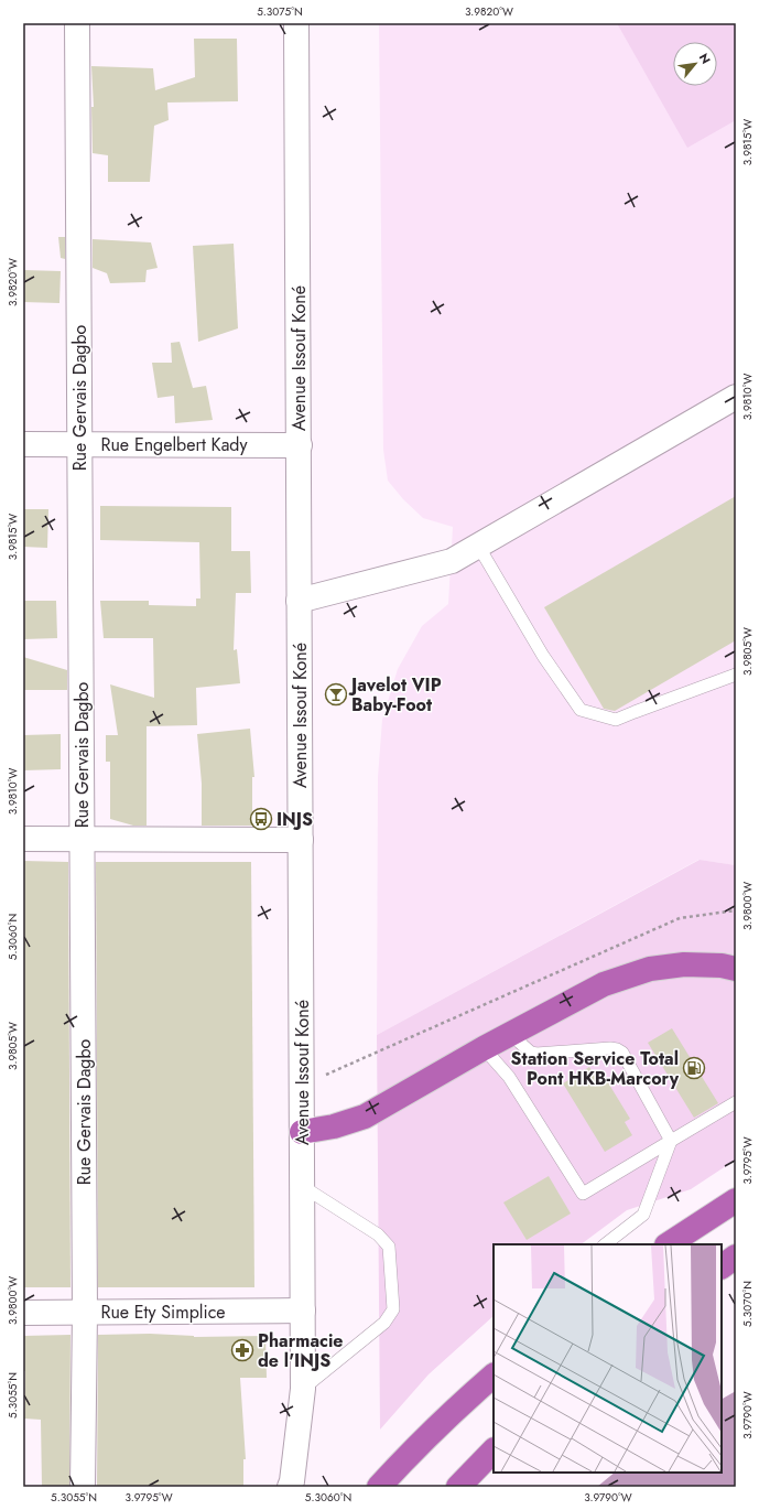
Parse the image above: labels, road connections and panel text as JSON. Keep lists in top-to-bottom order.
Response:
{
  "streets": {
    "street": [
      "Avenue Issouf Koné",
      "Rue Gervais Dagbo",
      "Rue Engelbert Kady",
      "Rue Ety Simplice"
    ]
  },
  "crossings": [
    ["Avenue Issouf Koné", "Rue Engelbert Kady"],
    ["Avenue Issouf Koné", "Rue Ety Simplice"],
    ["Rue Gervais Dagbo", "Rue Engelbert Kady"],
    ["Rue Gervais Dagbo", "Rue Ety Simplice"]
  ],
  "places": {
    "bar": ["Javelot VIP Baby-Foot"],
    "bus stop": ["INJS"],
    "fuel station": ["Station Service Total Pont HKB-Marcory"],
    "pharmacy": ["Pharmacie de l'INJS"]
  },
  "north": "top right",
  "coordinates": [
    "5.3075°N",
    "3.9820°W",
    "3.9815°W",
    "3.9810°W",
    "3.9805°W",
    "3.9800°W",
    "5.3060°N",
    "3.9795°W",
    "5.3070°N",
    "5.3055°N",
    "3.9790°W"
  ]
}
